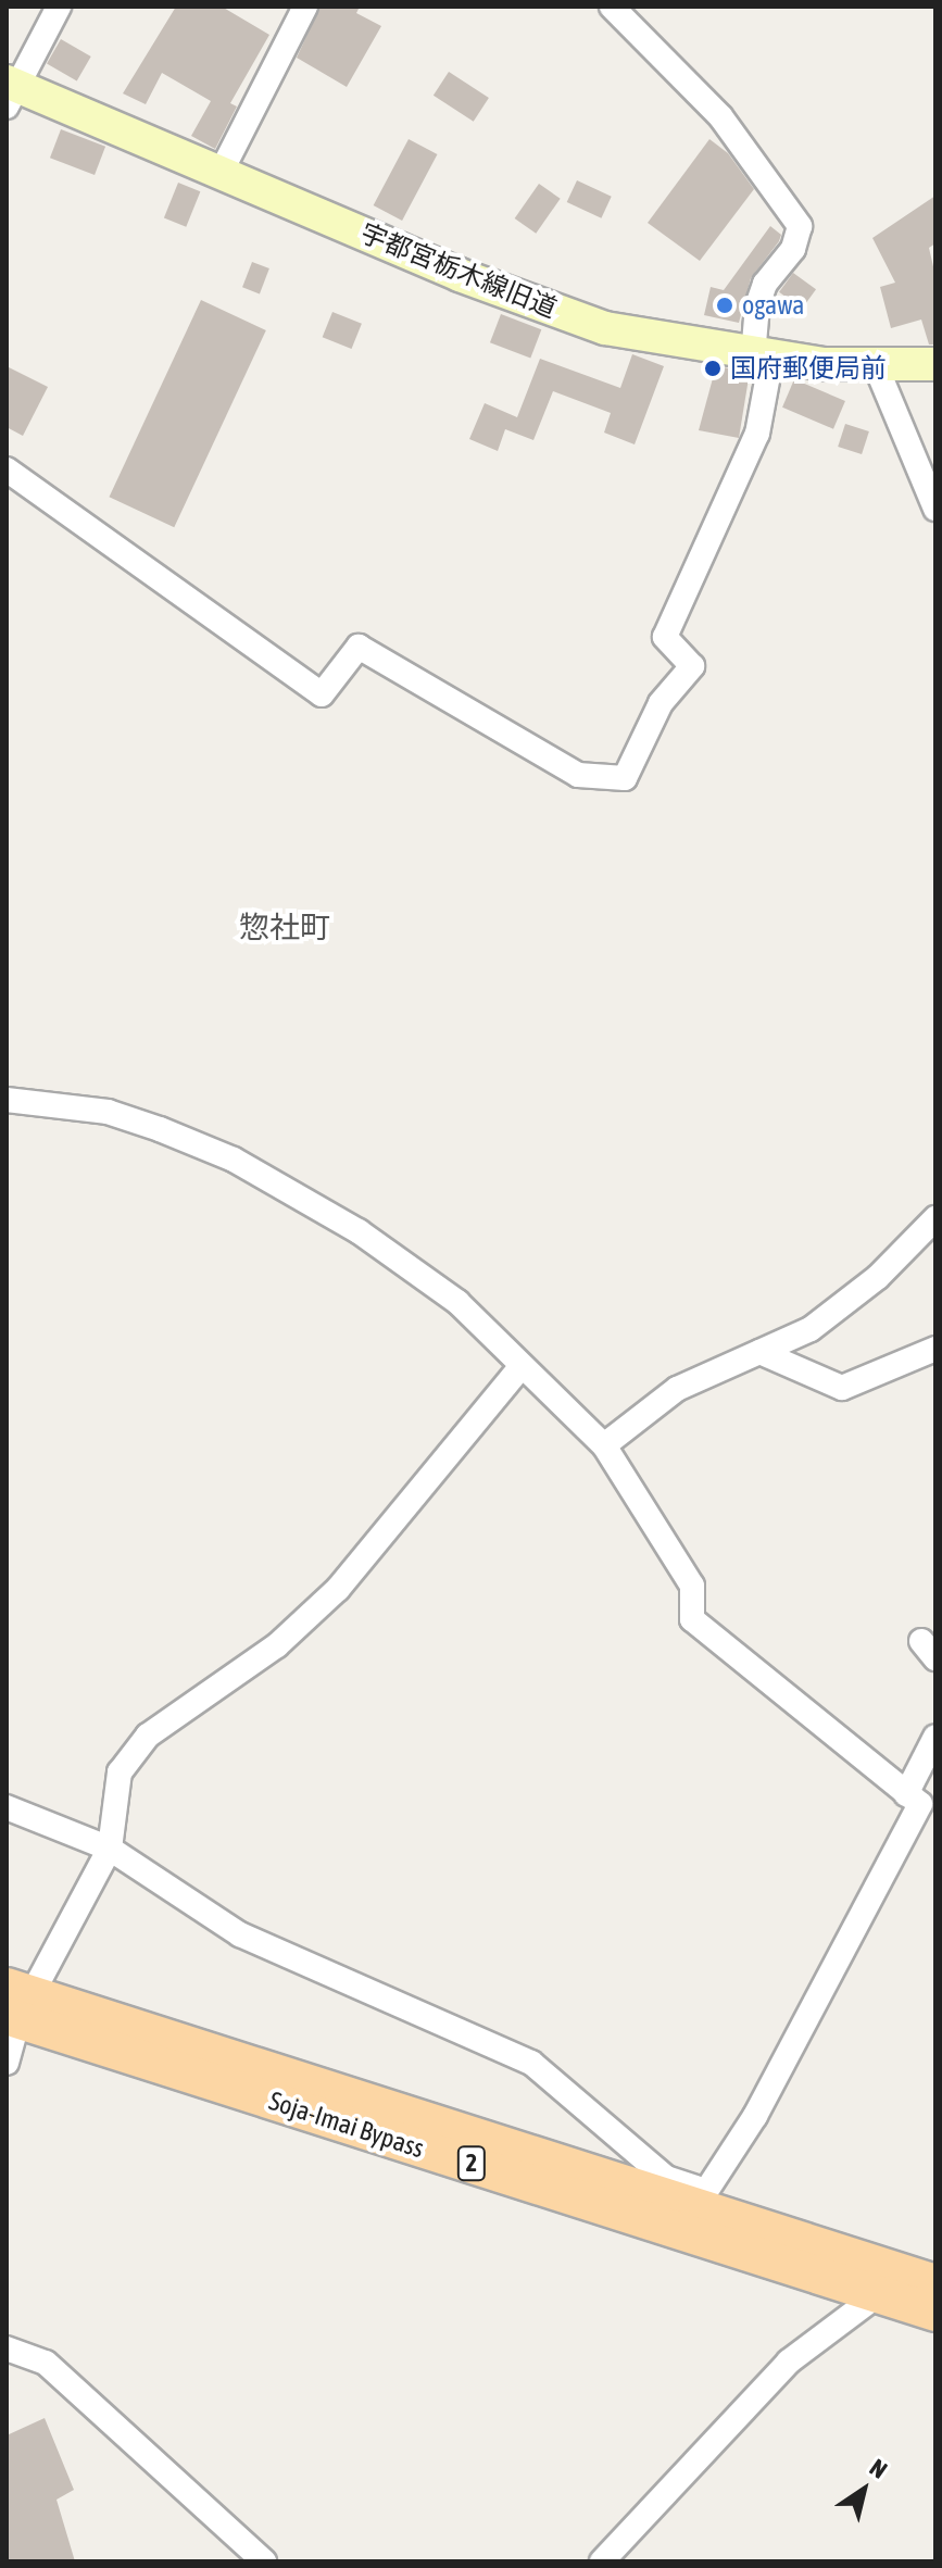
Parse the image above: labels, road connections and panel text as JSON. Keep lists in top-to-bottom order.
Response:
{
  "streets": {
    "main road": ["Soja-Imai Bypass", "2"],
    "street": ["宇都宮栃木線旧道"]
  },
  "districts": ["惣社町"],
  "places": ["ogawa", "国府郵便局前"],
  "north": "top right"
}
